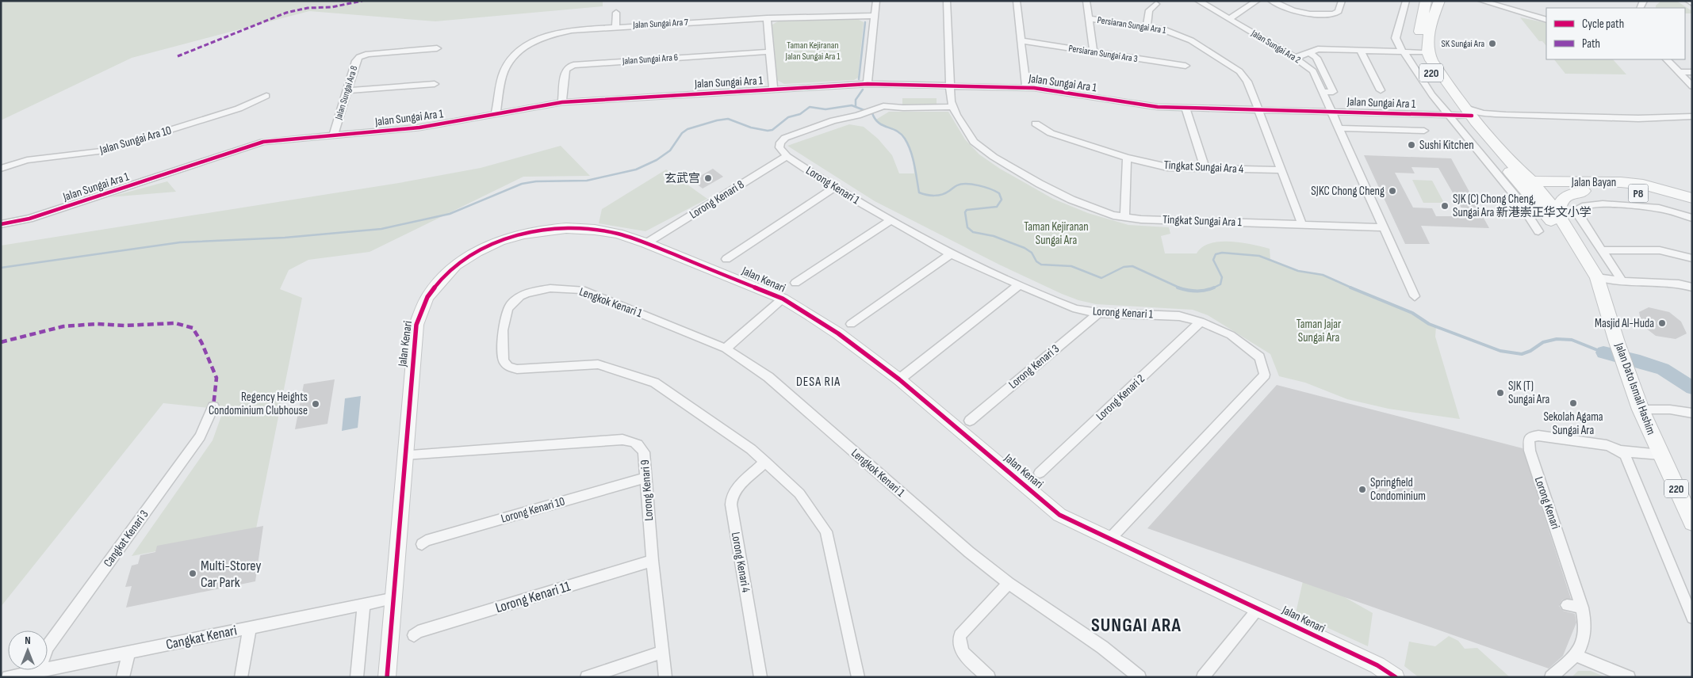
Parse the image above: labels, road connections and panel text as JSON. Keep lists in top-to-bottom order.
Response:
{
  "streets": {
    "main road": [
      "220",
      "Jalan Bayan",
      "P8",
      "Jalan Dato Ismail Hashim"
    ],
    "street": [
      "Jalan Sungai Ara 7",
      "Persiaran Sungai Ara 1",
      "Jalan Sungai Ara 2",
      "Persiaran Sungai Ara 3",
      "Jalan Sungai Ara 6",
      "Jalan Sungai Ara 1",
      "Jalan Sungai Ara 8",
      "Jalan Sungai Ara 10",
      "Tingkat Sungai Ara 4",
      "Lorong Kenari 1",
      "Lorong Kenari 8",
      "Tingkat Sungai Ara 1",
      "Jalan Kenari",
      "Lengkok Kenari 1",
      "Lorong Kenari 3",
      "Lorong Kenari 2",
      "Lorong Kenari 9",
      "Lorong Kenari",
      "Lorong Kenari 10",
      "Cangkat Kenari 3",
      "Lorong Kenari 4",
      "Lorong Kenari 11",
      "Cangkat Kenari"
    ]
  },
  "crossings": [
    ["Jalan Sungai Ara 7", "Jalan Sungai Ara 1"],
    ["Persiaran Sungai Ara 1", "Jalan Sungai Ara 1"],
    ["Persiaran Sungai Ara 1", "Tingkat Sungai Ara 4"],
    ["Persiaran Sungai Ara 1", "Tingkat Sungai Ara 1"],
    ["Jalan Sungai Ara 2", "Jalan Sungai Ara 1"],
    ["Jalan Sungai Ara 6", "Jalan Sungai Ara 1"],
    ["Jalan Sungai Ara 1", "Jalan Sungai Ara 8"],
    ["Jalan Sungai Ara 1", "Tingkat Sungai Ara 1"],
    ["Jalan Sungai Ara 1", "Jalan Dato Ismail Hashim"],
    ["Jalan Bayan", "Jalan Dato Ismail Hashim"],
    ["Lorong Kenari 1", "Lorong Kenari 8"],
    ["Lorong Kenari 1", "Jalan Kenari"],
    ["Lorong Kenari 1", "Lorong Kenari 3"],
    ["Lorong Kenari 1", "Lorong Kenari 2"],
    ["Lorong Kenari 8", "Jalan Kenari"],
    ["Jalan Kenari", "Lorong Kenari 9"],
    ["Jalan Kenari", "Cangkat Kenari"],
    ["Lengkok Kenari 1", "Lorong Kenari 4"],
    ["Jalan Dato Ismail Hashim", "Lorong Kenari"],
    ["Lorong Kenari 9", "Lorong Kenari 10"],
    ["Lorong Kenari 9", "Lorong Kenari 11"]
  ],
  "districts": ["DESA RIA", "SUNGAI ARA"],
  "parks": ["Taman Kejiranan Jalan Sungai Ara 1", "Taman Kejiranan Sungai Ara", "Taman Jajar Sungai Ara"],
  "places": [
    "SK Sungai Ara",
    "Sushi Kitchen",
    "玄武宫",
    "SJKC Chong Cheng",
    "SJK (C) Chong Cheng, Sungai Ara 新港崇正华文小学",
    "Masjid Al-Huda",
    "SJK (T) Sungai Ara",
    "Sekolah Agama Sungai Ara",
    "Regency Heights Condominium Clubhouse",
    "Springfield Condominium",
    "Multi-Storey Car Park"
  ],
  "legend": ["Cycle path", "Path"],
  "north": "top"
}
